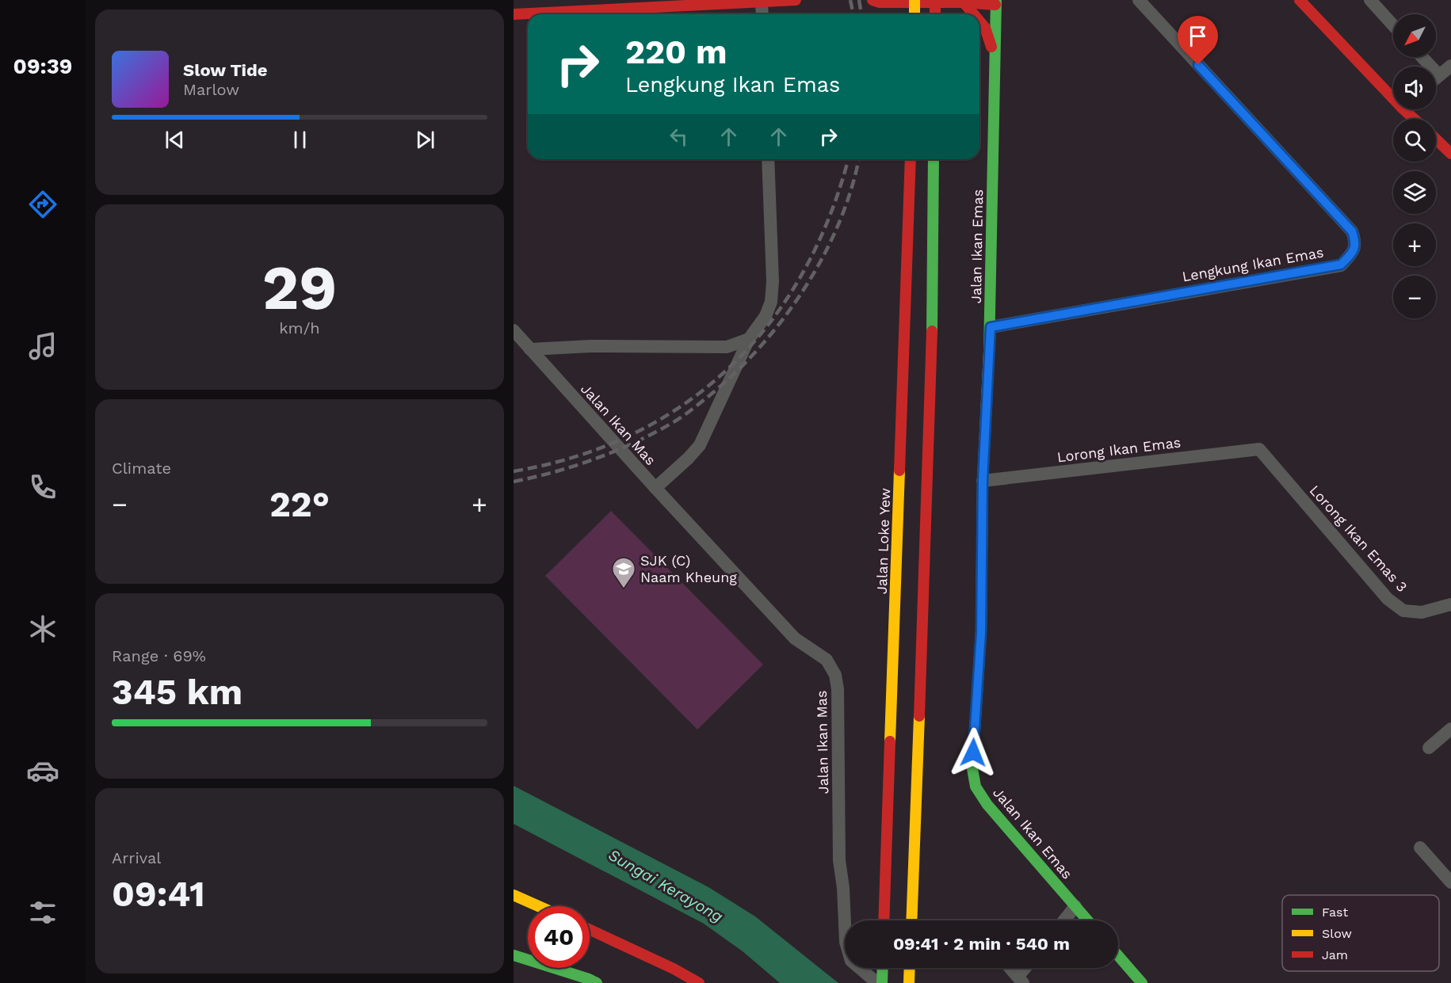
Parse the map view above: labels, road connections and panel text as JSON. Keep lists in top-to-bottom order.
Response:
{
  "streets": {
    "main road": ["Jalan Ikan Emas", "Jalan Loke Yew"],
    "street": [
      "Lengkung Ikan Emas",
      "Jalan Ikan Mas",
      "Lorong Ikan Emas",
      "Lorong Ikan Emas 3"
    ]
  },
  "crossings": [
    ["Jalan Ikan Emas", "Lengkung Ikan Emas"],
    ["Jalan Ikan Emas", "Lorong Ikan Emas"],
    ["Lorong Ikan Emas", "Lorong Ikan Emas 3"]
  ],
  "water": ["Sungai Kerayong"],
  "places": {
    "school or university": ["SJK (C) Naam Kheung"]
  },
  "legend": ["Fast", "Slow", "Jam"],
  "north": "bottom left",
  "page": {
    "tabs": "09:39",
    "map_buttons": ["+", "−"],
    "turn": ["220 m", "Lengkung Ikan Emas"],
    "song": ["Slow Tide", "Marlow"],
    "tile": [
      ["29", "km/h"],
      "Climate",
      ["Range · 69%", "345 km"],
      ["Arrival", "09:41"]
    ],
    "heat": ["−", "22°", "+"],
    "limit": "40",
    "trip": "09:41 · 2 min · 540 m"
  }
}
